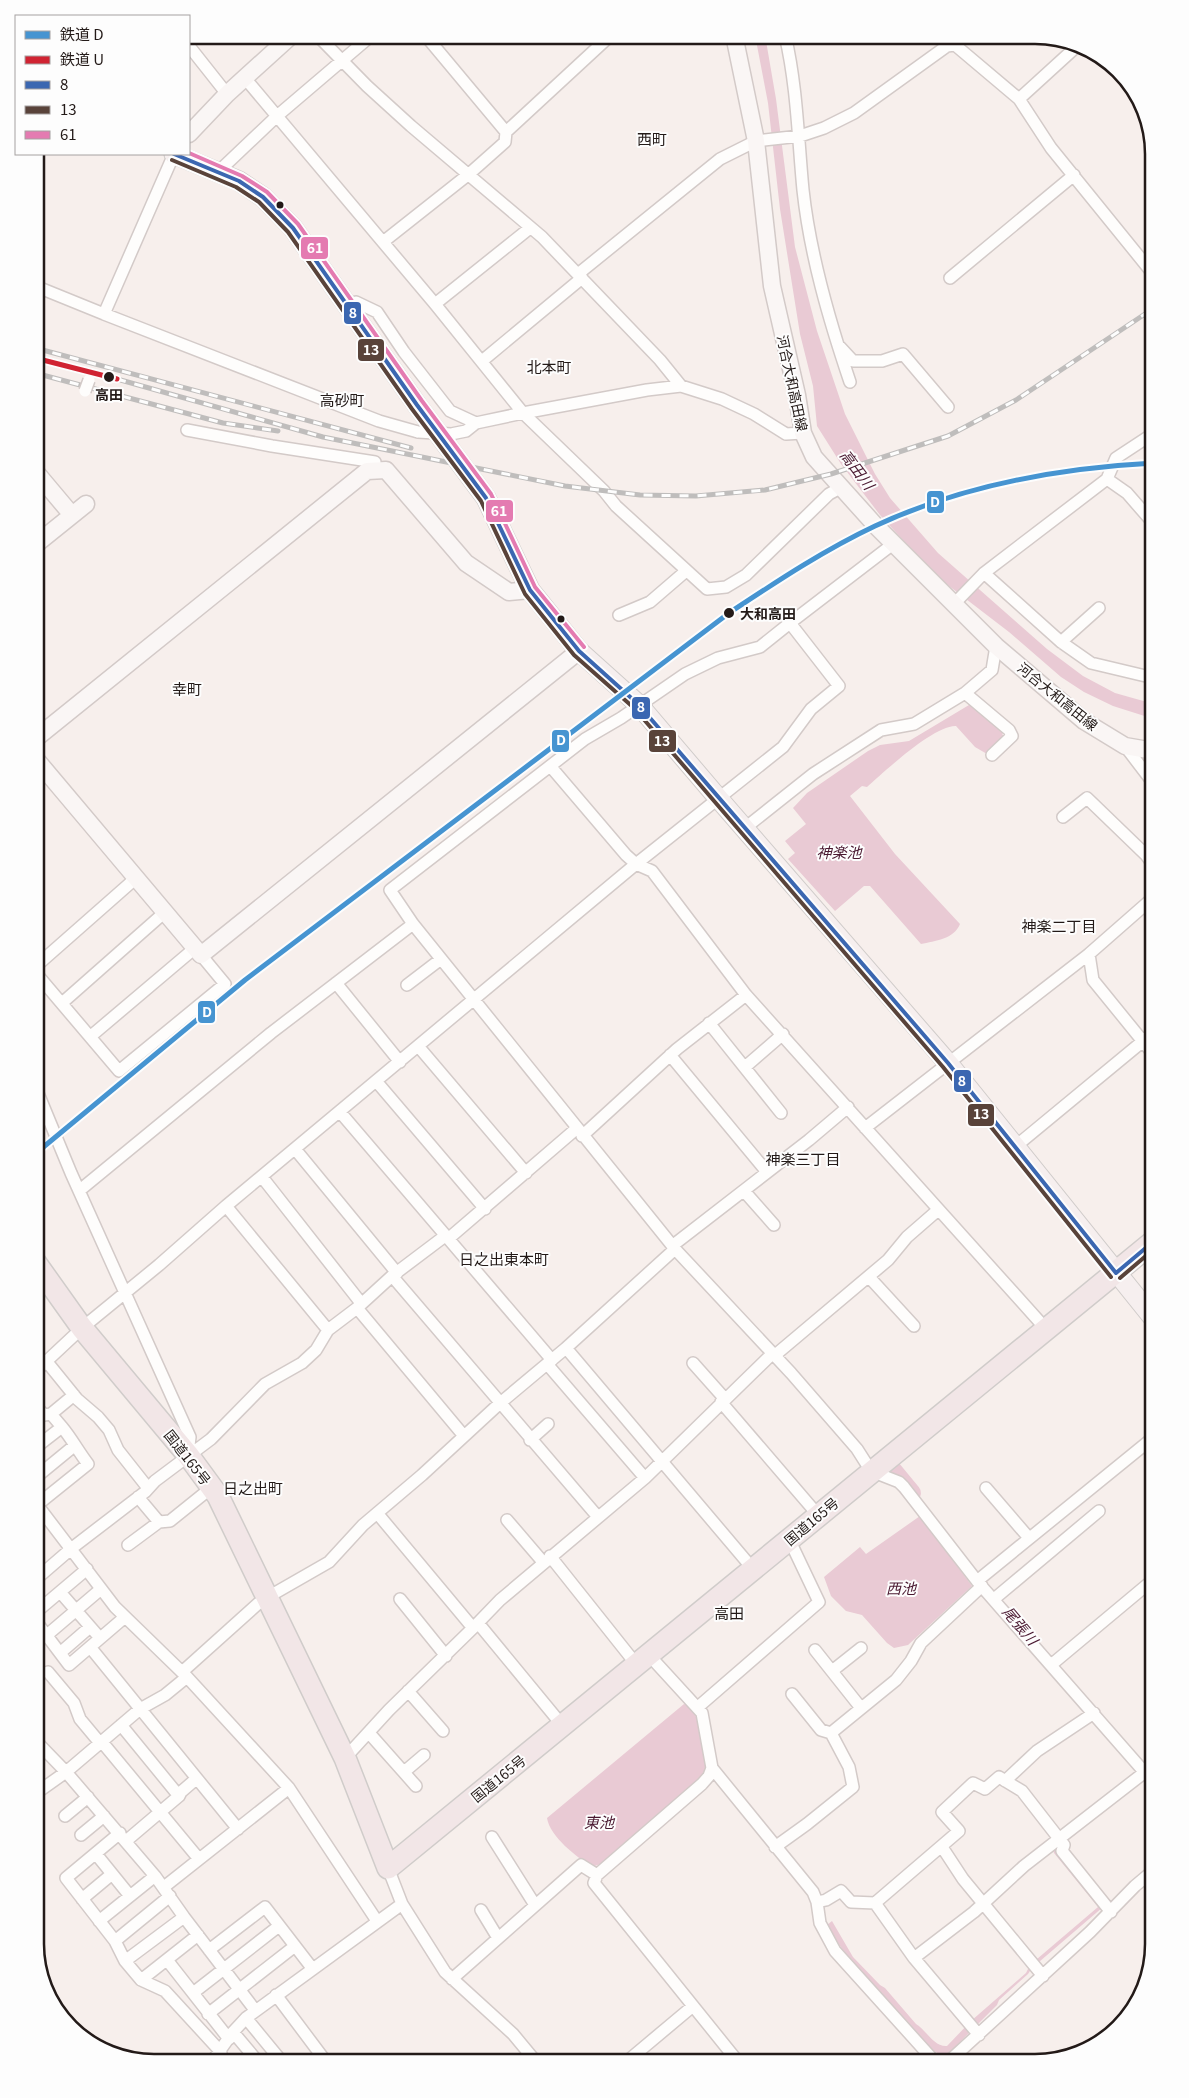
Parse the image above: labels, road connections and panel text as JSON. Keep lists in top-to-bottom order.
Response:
{
  "streets": {
    "highway": ["国道165号"],
    "street": ["河合大和高田線"]
  },
  "districts": [
    "西町",
    "北本町",
    "高砂町",
    "幸町",
    "神楽二丁目",
    "神楽三丁目",
    "日之出東本町",
    "日之出町",
    "高田"
  ],
  "water": [
    "高田川",
    "神楽池",
    "西池",
    "尾張川",
    "東池"
  ],
  "places": ["高田", "大和高田"],
  "lines": [
    "transit line 61",
    "transit line 8",
    "transit line 13",
    "rail line U",
    "rail line D"
  ],
  "legend": [
    "鉄道 D",
    "鉄道 U",
    "8",
    "13",
    "61"
  ]
}
